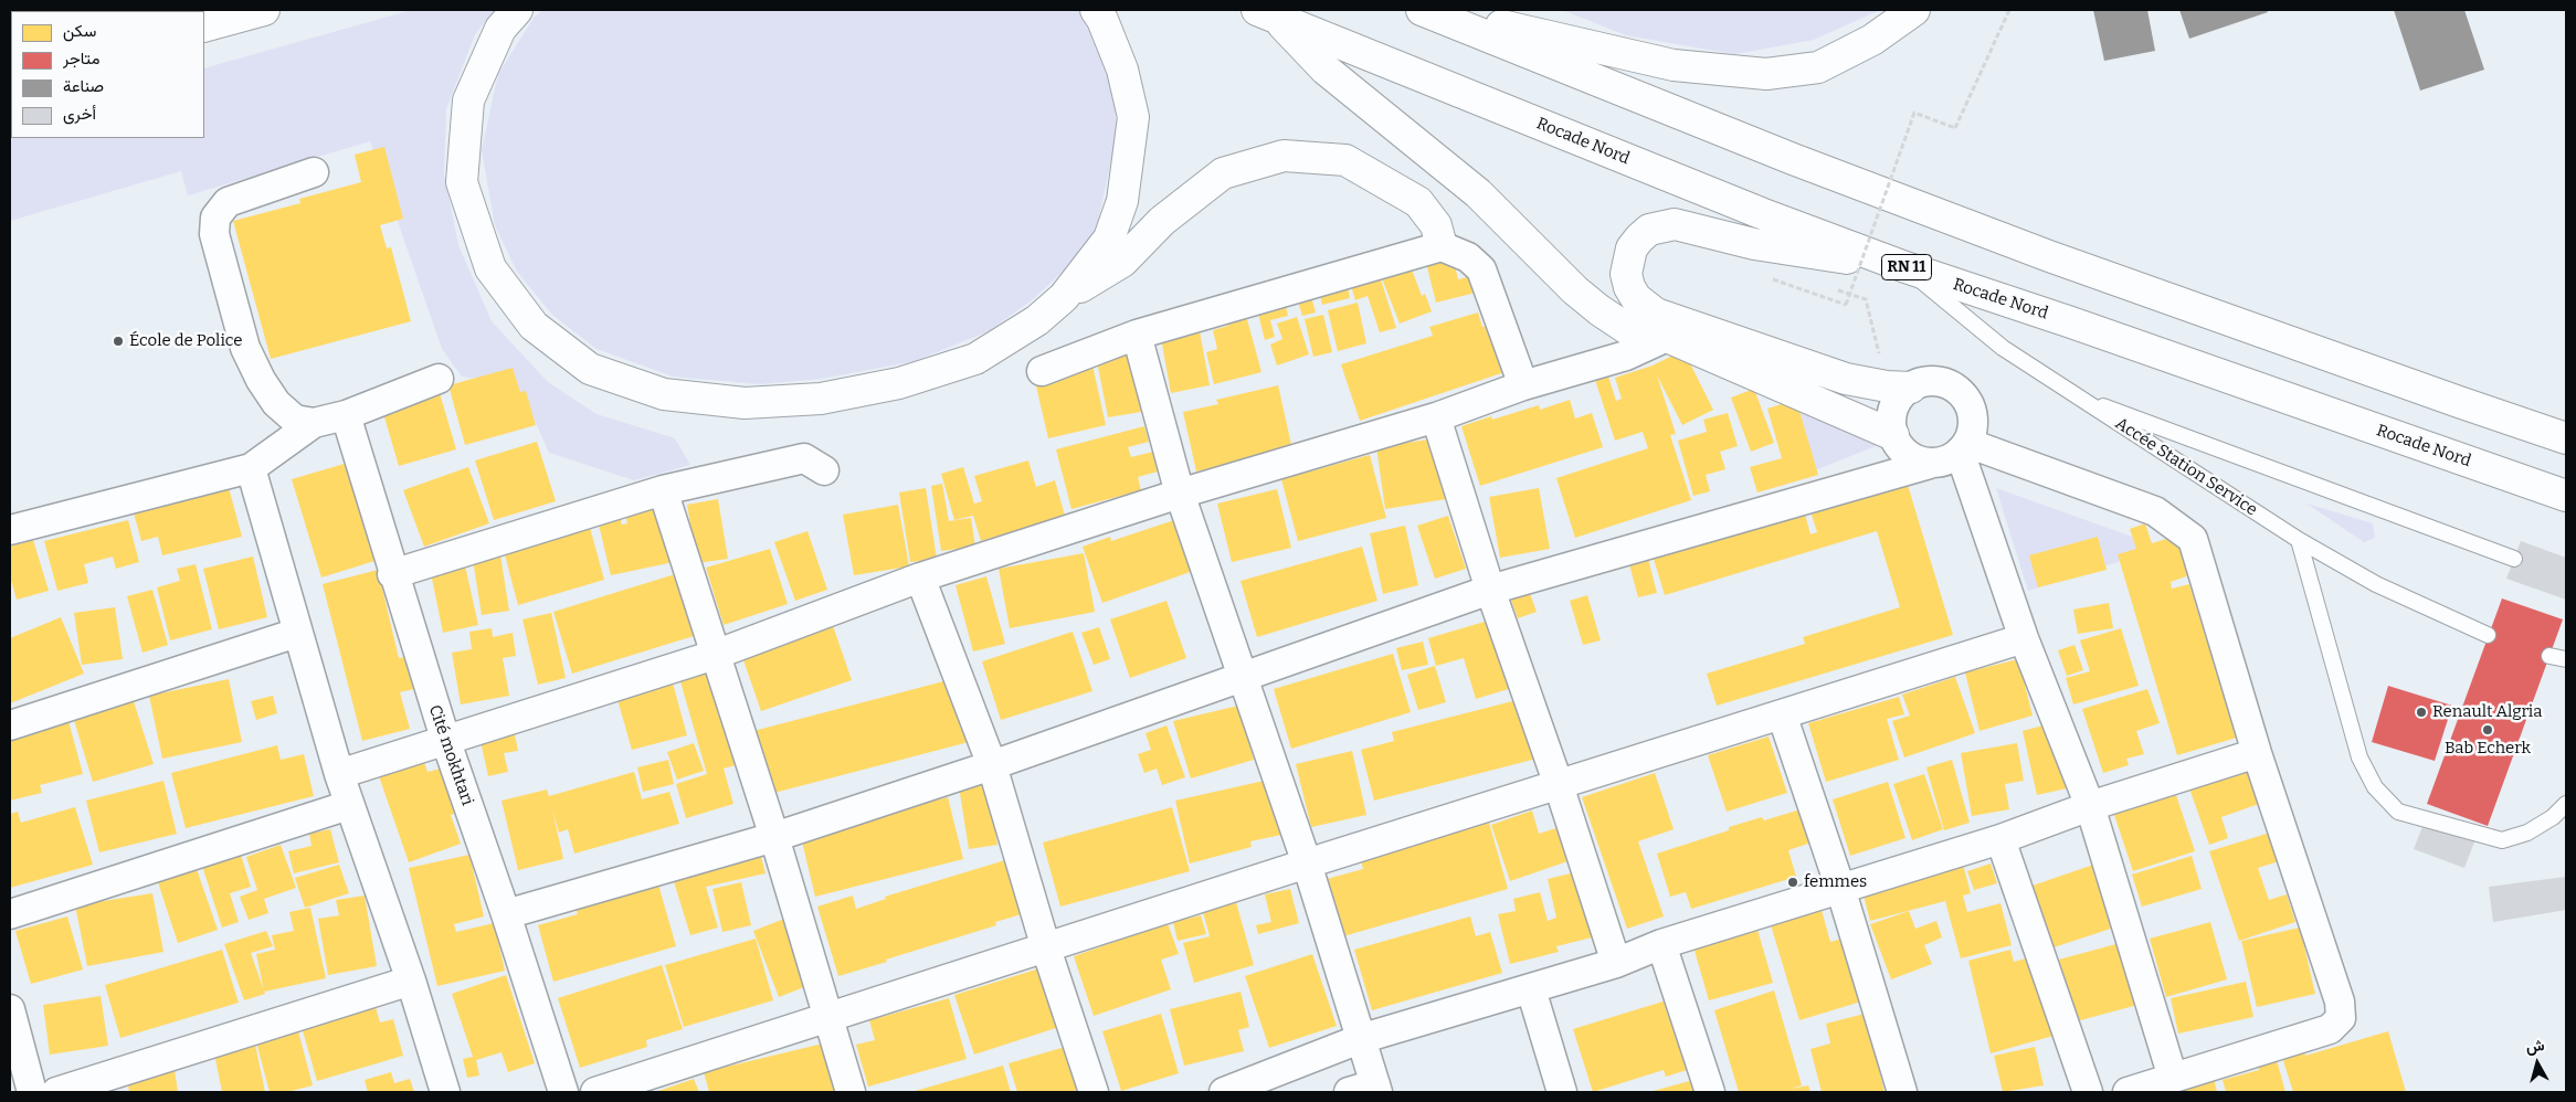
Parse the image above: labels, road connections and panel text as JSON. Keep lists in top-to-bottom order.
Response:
{
  "streets": {
    "highway": ["Rocade Nord", "RN 11"],
    "street": ["Cité mokhtari"],
    "lane": ["Accée Station Service"]
  },
  "crossings": [
    ["Rocade Nord", "Accée Station Service"]
  ],
  "places": [
    "École de Police",
    "Renault Algria",
    "Bab Echerk",
    "femmes"
  ],
  "legend": [
    "سكن",
    "متاجر",
    "صناعة",
    "أخرى"
  ],
  "north": "top"
}
